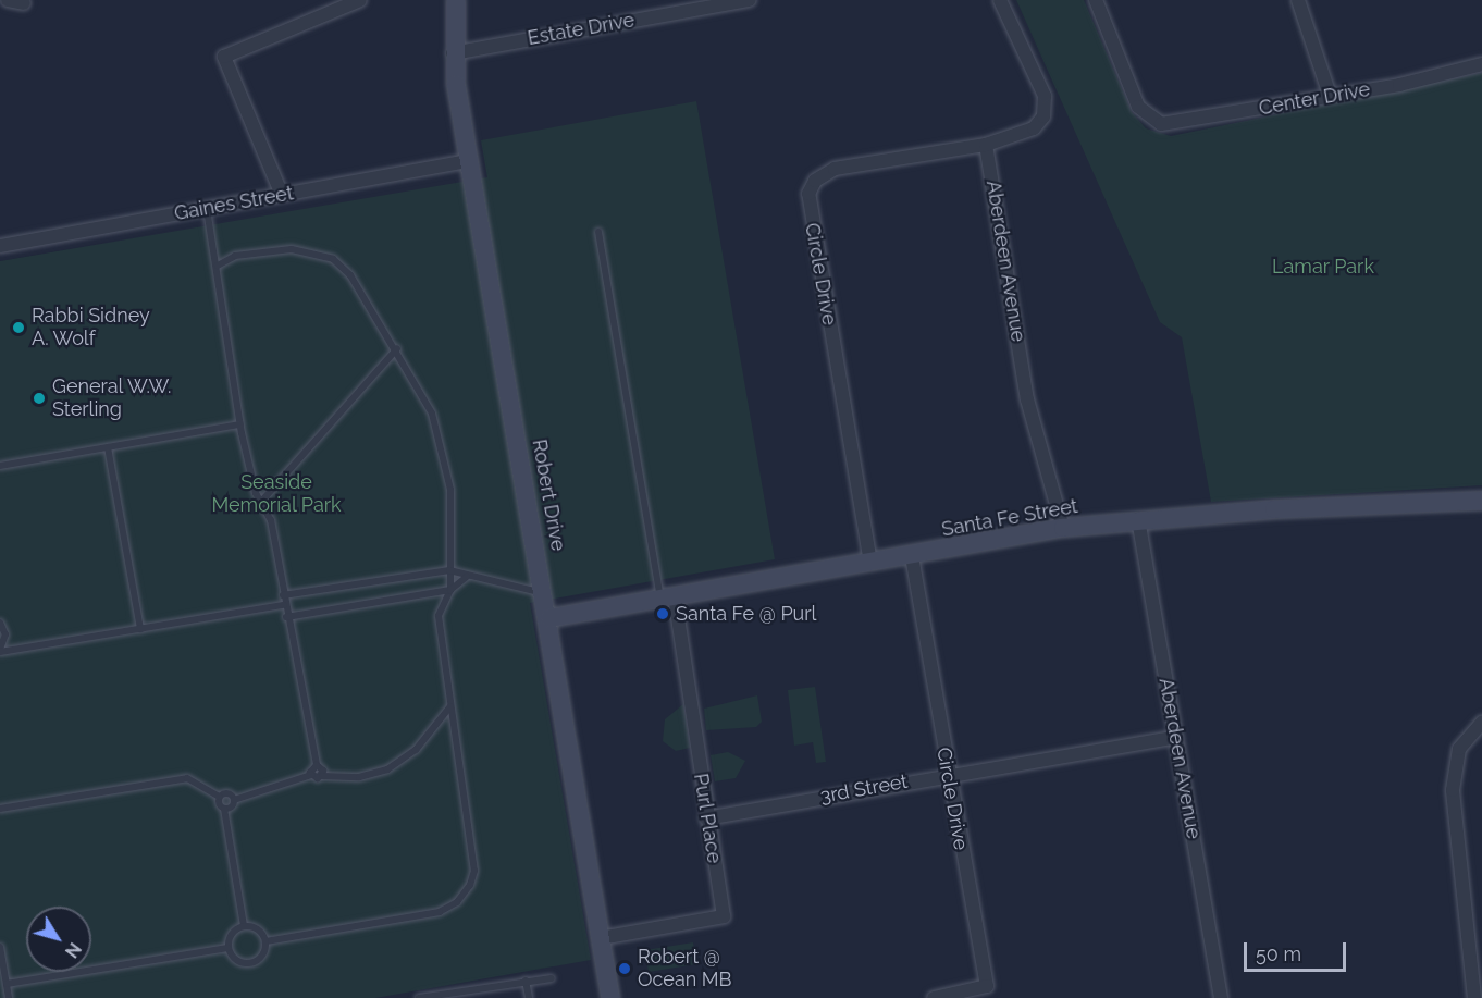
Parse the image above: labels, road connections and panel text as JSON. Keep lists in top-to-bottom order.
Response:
{
  "streets": {
    "street": [
      "Estate Drive",
      "Center Drive",
      "Gaines Street",
      "Aberdeen Avenue",
      "Circle Drive",
      "Robert Drive",
      "Santa Fe Street",
      "3rd Street",
      "Purl Place"
    ]
  },
  "crossings": [
    ["Estate Drive", "Robert Drive"],
    ["Gaines Street", "Robert Drive"],
    ["Aberdeen Avenue", "Circle Drive"],
    ["Aberdeen Avenue", "Santa Fe Street"],
    ["Aberdeen Avenue", "3rd Street"],
    ["Circle Drive", "Santa Fe Street"],
    ["Circle Drive", "3rd Street"],
    ["Robert Drive", "Santa Fe Street"],
    ["Robert Drive", "Purl Place"],
    ["Santa Fe Street", "Purl Place"],
    ["3rd Street", "Purl Place"]
  ],
  "parks": ["Lamar Park", "Seaside Memorial Park"],
  "places": [
    "Rabbi Sidney A. Wolf",
    "General W.W. Sterling",
    "Santa Fe @ Purl",
    "Robert @ Ocean MB"
  ],
  "scale_bar": "50 m",
  "north": "bottom right"
}
